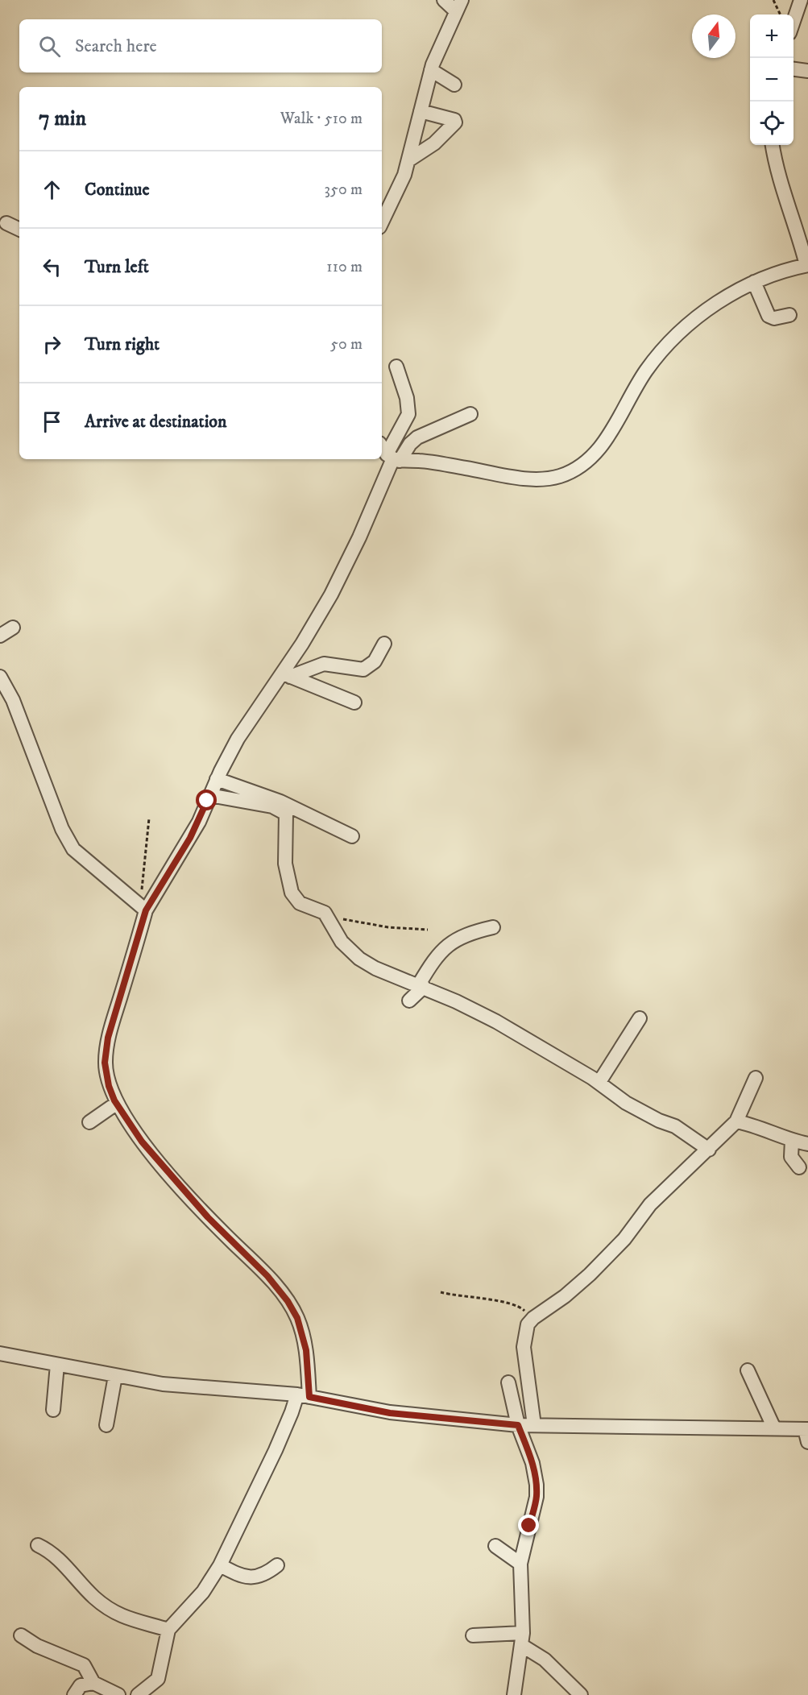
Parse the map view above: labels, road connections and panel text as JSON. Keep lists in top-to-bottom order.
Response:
{
  "north": "top",
  "page": {
    "map_buttons": ["+", "−"],
    "search": "Search here",
    "heading": ["7 min", "Walk · 510 m"],
    "list": [
      ["Continue", "350 m"],
      ["Turn left", "110 m"],
      ["Turn right", "50 m"],
      "Arrive at destination"
    ]
  }
}
